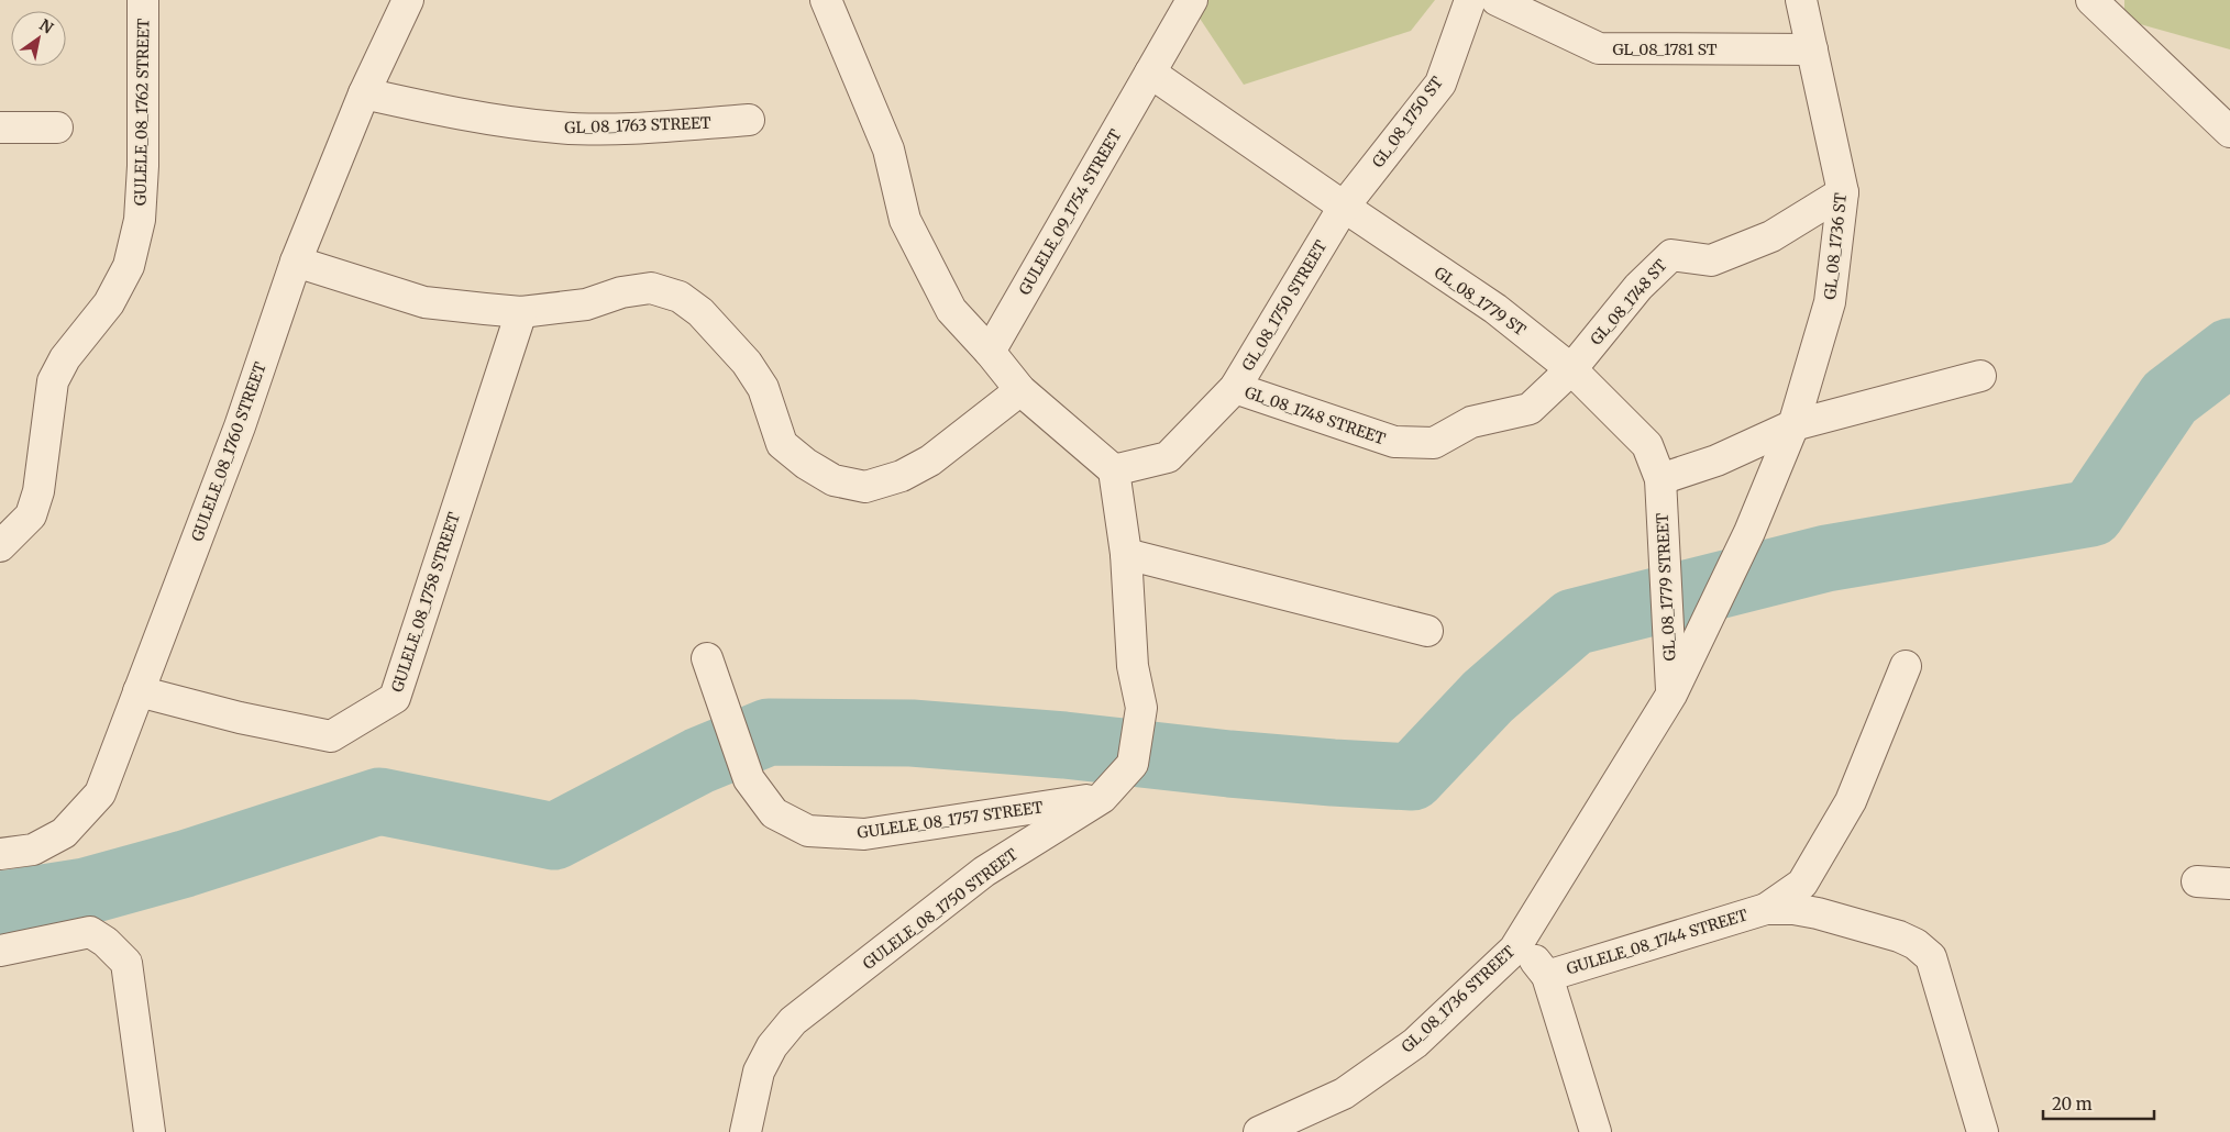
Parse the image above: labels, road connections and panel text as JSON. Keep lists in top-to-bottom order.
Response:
{
  "streets": {
    "street": [
      "GL_08_1781 ST",
      "GULELE_08_1762 STREET",
      "GL_08_1750 ST",
      "GL_08_1763 STREET",
      "GULELE_09_1754 STREET",
      "GL_08_1736 ST",
      "GL_08_1779 ST",
      "GL_08_1748 ST",
      "GL_08_1750 STREET",
      "GL_08_1748 STREET",
      "GULELE_08_1760 STREET",
      "GL_08_1779 STREET",
      "GULELE_08_1758 STREET",
      "GULELE_08_1757 STREET",
      "GULELE_08_1750 STREET",
      "GULELE_08_1744 STREET",
      "GL_08_1736 STREET"
    ]
  },
  "crossings": [
    ["GL_08_1781 ST", "GL_08_1736 ST"],
    ["GL_08_1750 ST", "GL_08_1779 ST"],
    ["GL_08_1750 ST", "GL_08_1750 STREET"],
    ["GL_08_1763 STREET", "GULELE_08_1760 STREET"],
    ["GULELE_09_1754 STREET", "GL_08_1779 ST"],
    ["GL_08_1736 ST", "GL_08_1748 ST"],
    ["GL_08_1736 ST", "GL_08_1779 STREET"],
    ["GL_08_1736 ST", "GL_08_1736 STREET"],
    ["GL_08_1779 ST", "GL_08_1748 ST"],
    ["GL_08_1779 ST", "GL_08_1750 STREET"],
    ["GL_08_1779 ST", "GL_08_1748 STREET"],
    ["GL_08_1779 ST", "GL_08_1779 STREET"],
    ["GL_08_1748 ST", "GL_08_1748 STREET"],
    ["GL_08_1750 STREET", "GL_08_1748 STREET"],
    ["GL_08_1750 STREET", "GULELE_08_1750 STREET"],
    ["GULELE_08_1760 STREET", "GULELE_08_1758 STREET"],
    ["GL_08_1779 STREET", "GL_08_1736 STREET"],
    ["GULELE_08_1757 STREET", "GULELE_08_1750 STREET"]
  ],
  "scale_bar": "20 m",
  "north": "top right"
}
